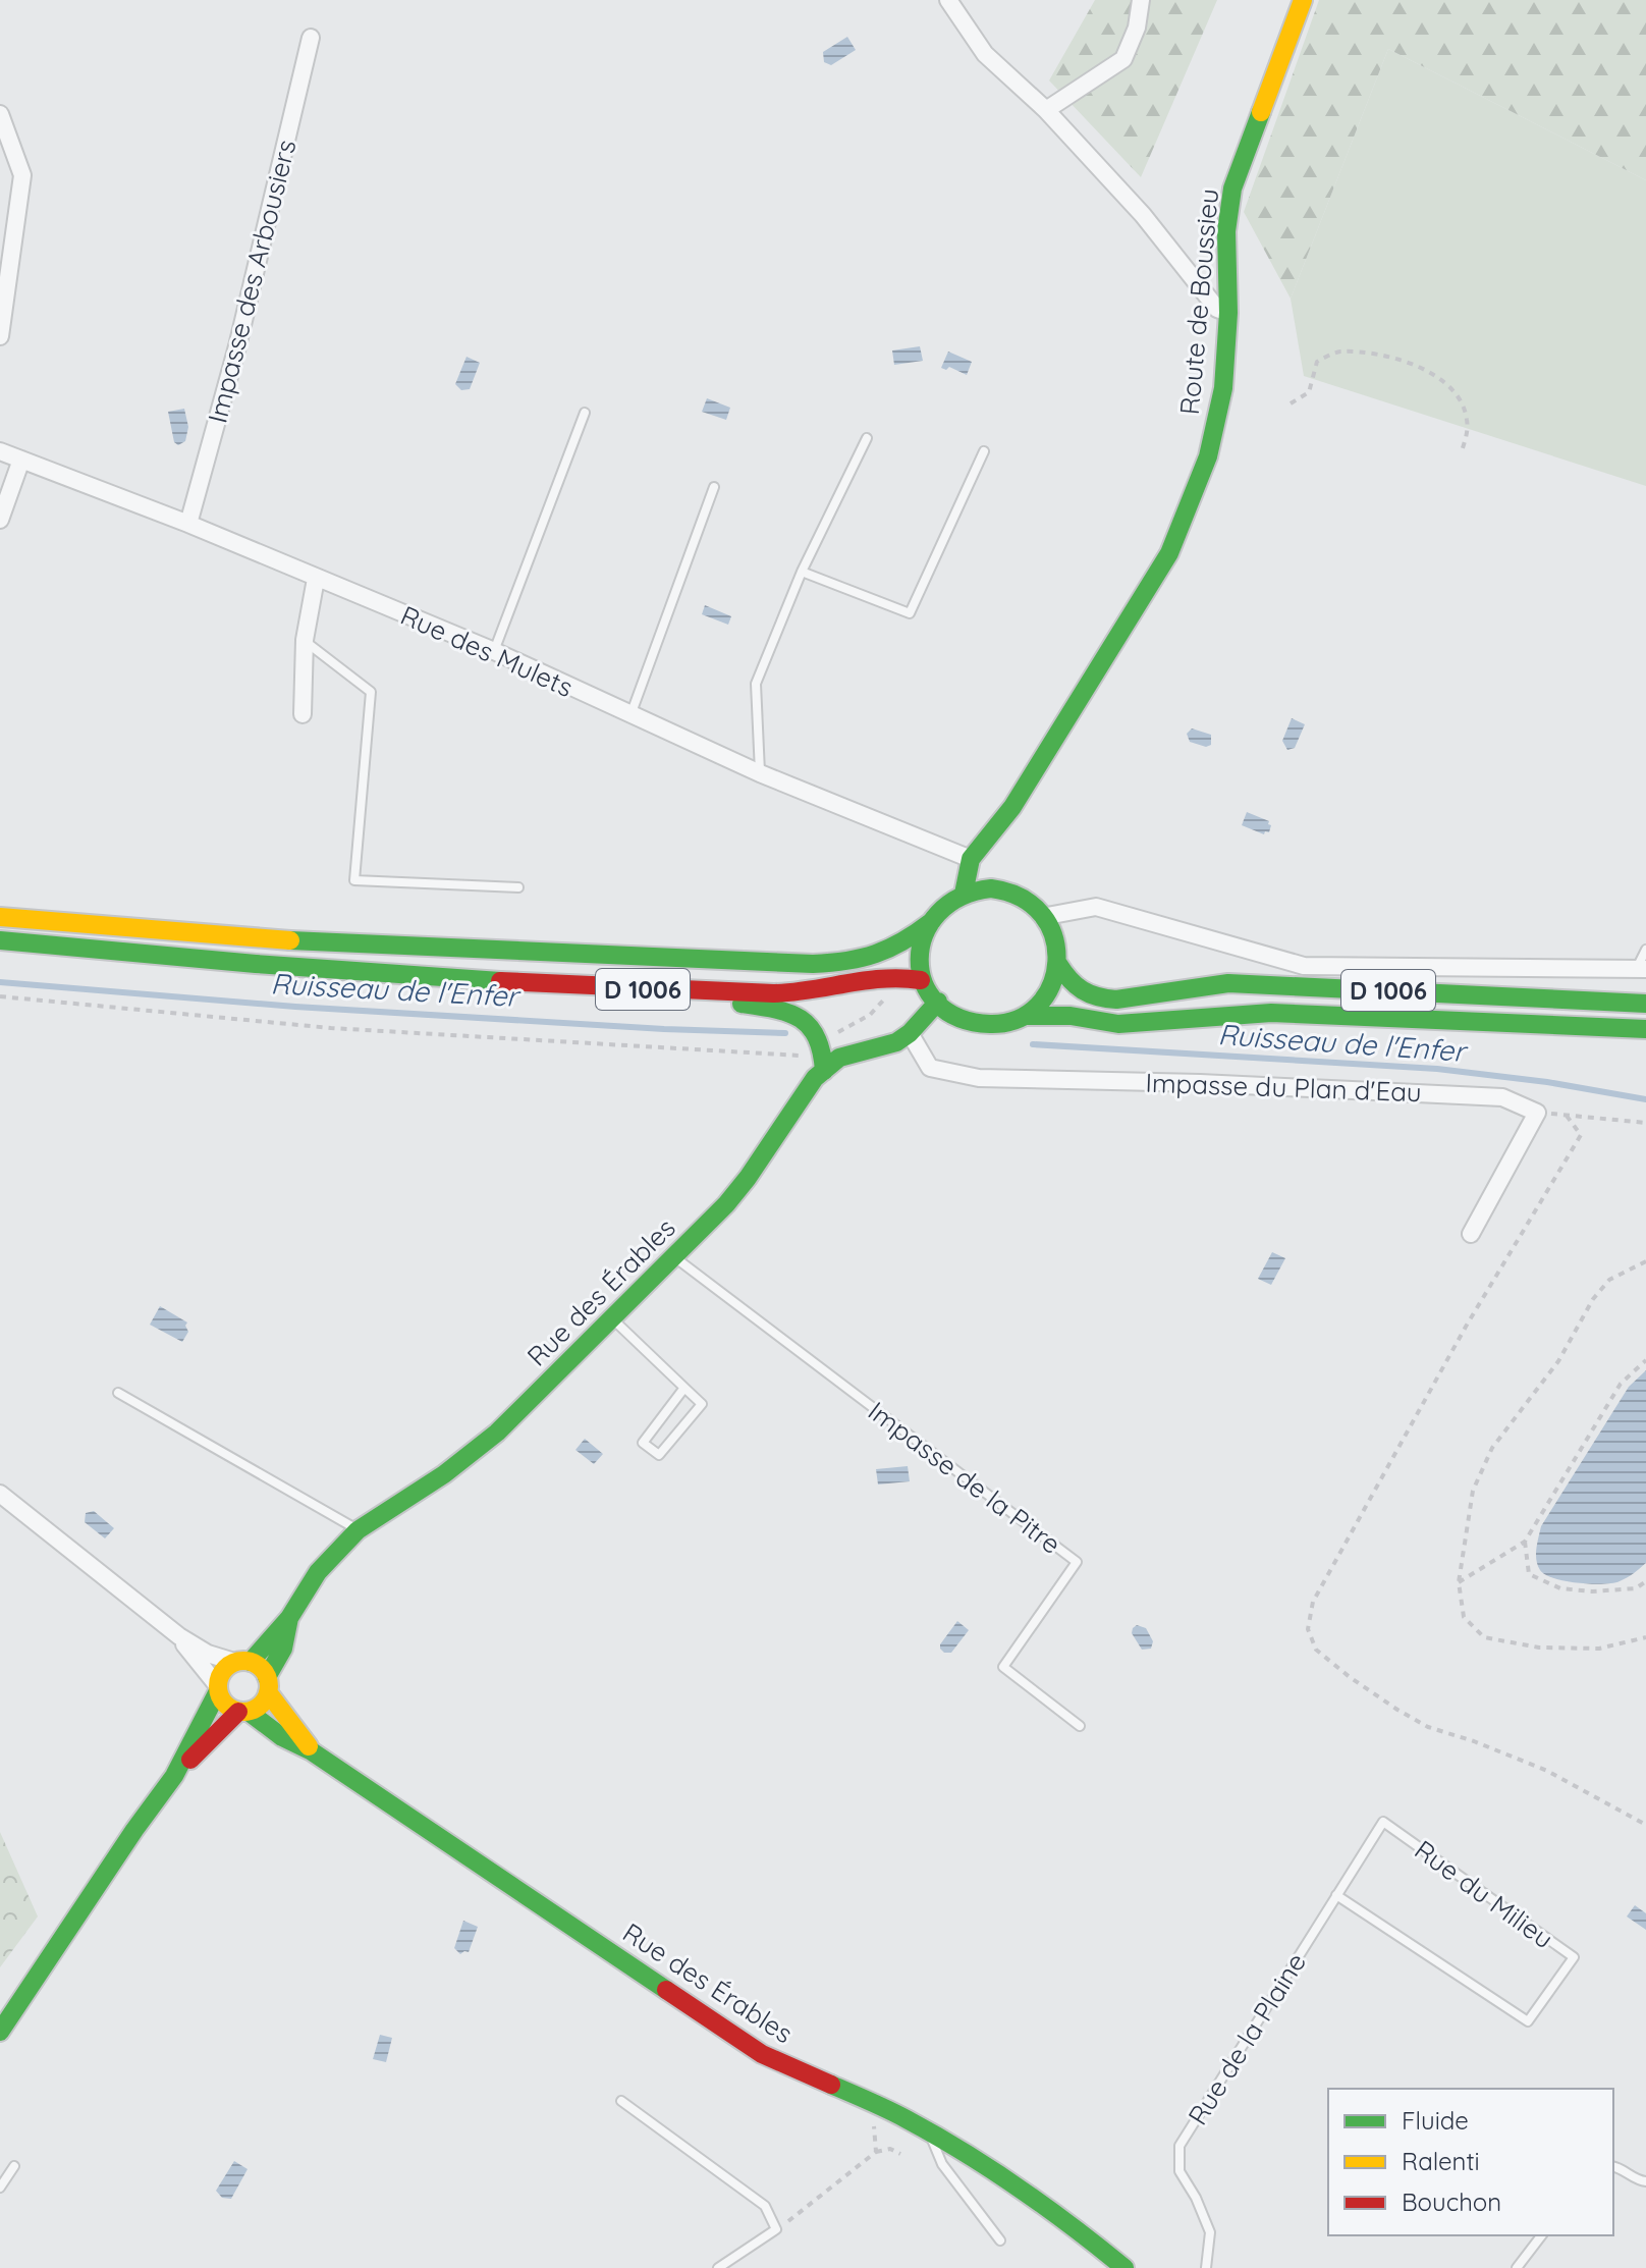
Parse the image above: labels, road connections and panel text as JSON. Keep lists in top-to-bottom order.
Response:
{
  "streets": {
    "street": [
      "Impasse des Arbousiers",
      "Route de Boussieu",
      "Rue des Mulets",
      "D 1006",
      "Impasse du Plan d'Eau",
      "Rue des Érables"
    ],
    "lane": ["Impasse de la Pitre", "Rue du Milieu", "Rue de la Plaine"]
  },
  "crossings": [
    ["Impasse des Arbousiers", "Rue des Mulets"],
    ["Route de Boussieu", "Rue des Mulets"],
    ["Route de Boussieu", "D 1006"],
    ["Route de Boussieu", "Rue des Érables"],
    ["D 1006", "Rue des Érables"],
    ["Impasse du Plan d'Eau", "Rue des Érables"],
    ["Rue des Érables", "Impasse de la Pitre"],
    ["Rue du Milieu", "Rue de la Plaine"]
  ],
  "water": ["Ruisseau de l'Enfer"],
  "legend": ["Fluide", "Ralenti", "Bouchon"]
}
